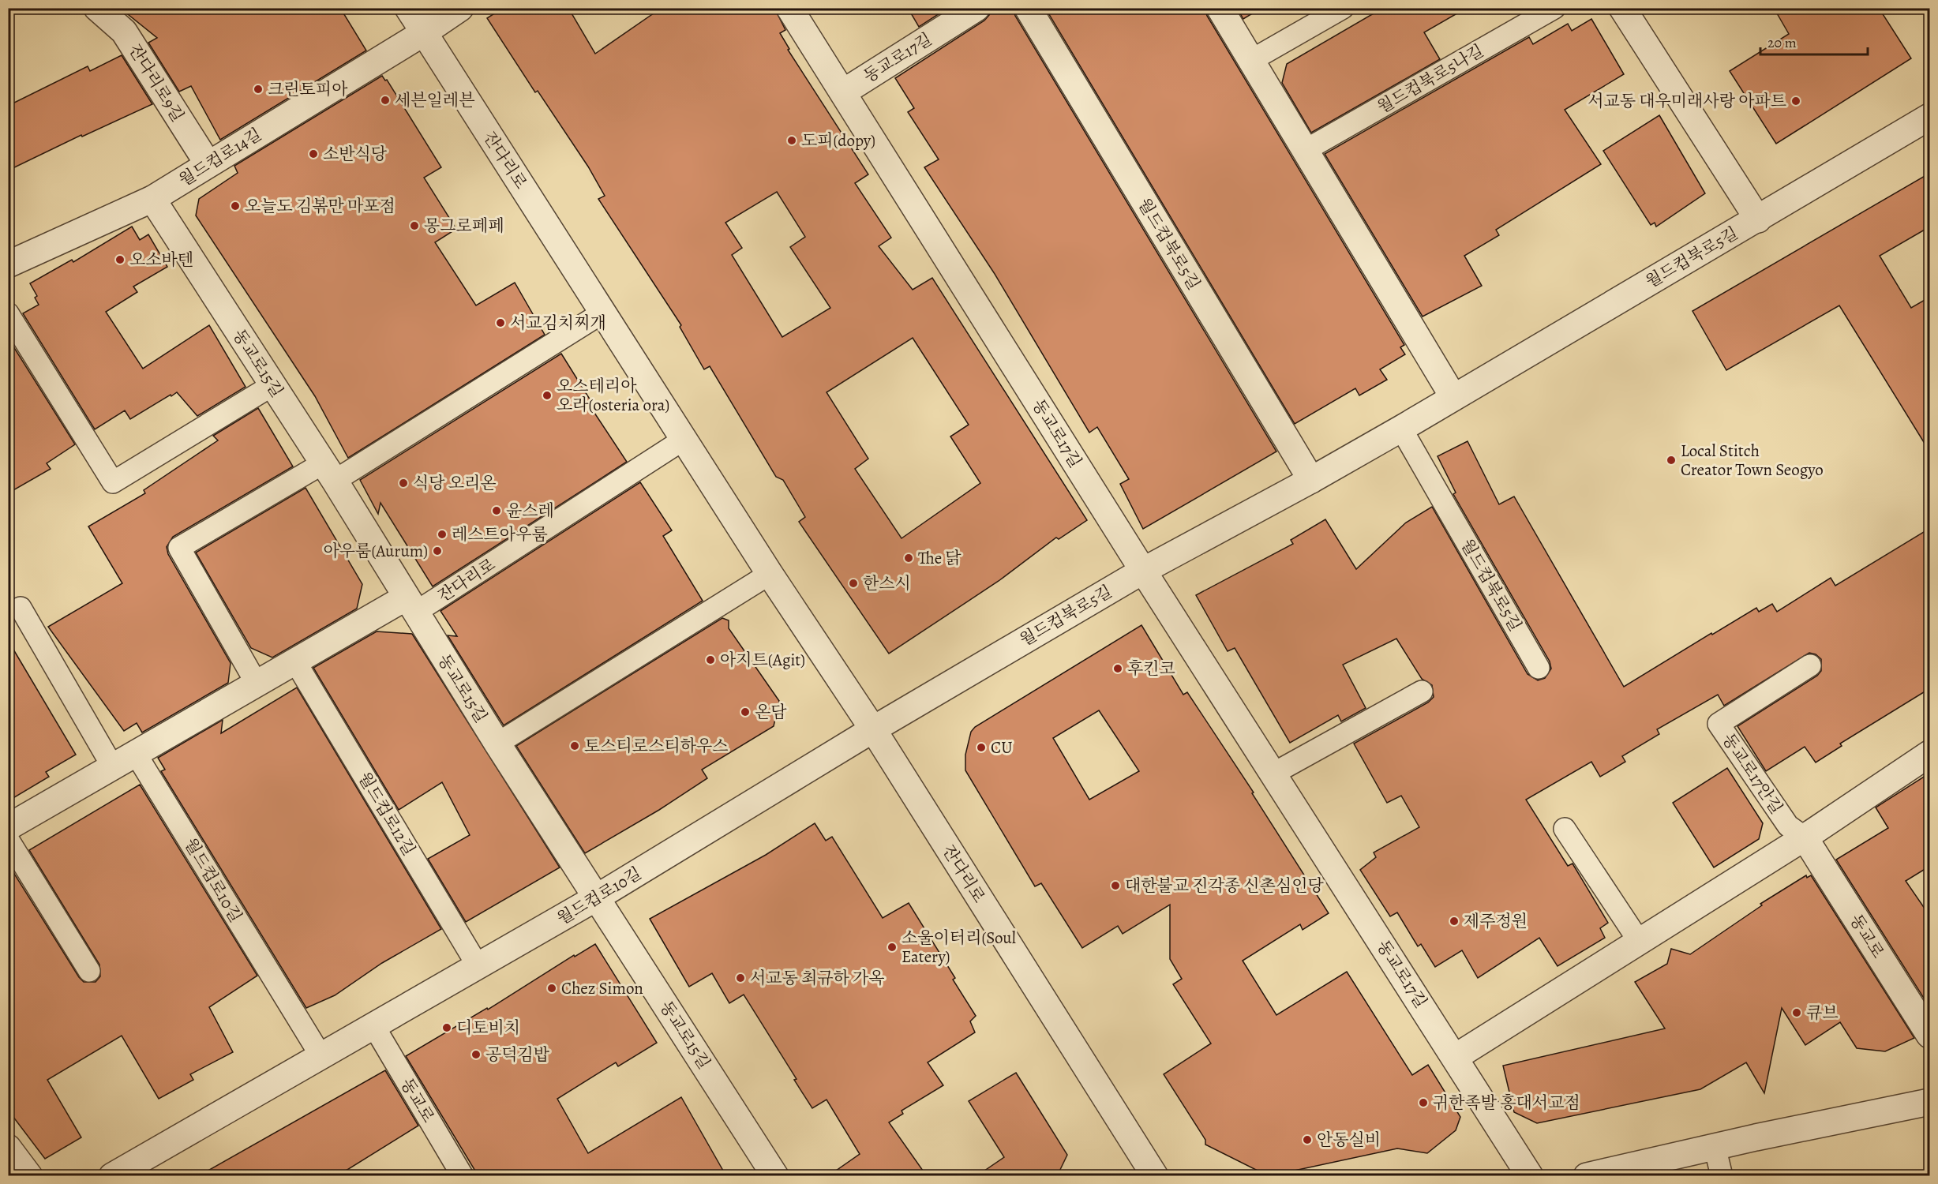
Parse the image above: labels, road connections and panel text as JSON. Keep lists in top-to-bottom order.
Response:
{
  "streets": {
    "street": [
      "동교로17길",
      "잔다리로9길",
      "월드컵로14길",
      "잔다리로",
      "월드컵북로5길",
      "동교로15길",
      "월드컵로10길",
      "동교로"
    ],
    "lane": ["월드컵북로5나길", "동교로17안길", "월드컵로12길"]
  },
  "crossings": [
    ["동교로17길", "월드컵북로5길"],
    ["잔다리로9길", "월드컵로14길"],
    ["월드컵로14길", "잔다리로"],
    ["월드컵로14길", "동교로15길"],
    ["잔다리로", "월드컵북로5길"],
    ["잔다리로", "동교로15길"],
    ["잔다리로", "월드컵로10길"],
    ["월드컵북로5길", "월드컵로10길"],
    ["동교로15길", "월드컵로10길"],
    ["동교로17안길", "동교로"],
    ["월드컵로12길", "월드컵로10길"],
    ["월드컵로10길", "동교로"]
  ],
  "places": [
    "크린토피아",
    "세븐일레븐",
    "서교동 대우미래사랑 아파트",
    "도피(dopy)",
    "소반식당",
    "오늘도 김볶만 마포점",
    "몽그로페페",
    "오소바텐",
    "서교김치찌개",
    "오스테리아 오라(osteria ora)",
    "Local Stitch Creator Town Seogyo",
    "식당 오리온",
    "윤스레",
    "레스트아우룸",
    "아우룸(Aurum)",
    "The 닭",
    "한스시",
    "아지트(Agit)",
    "후킨코",
    "온담",
    "토스티로스티하우스",
    "CU",
    "대한불교 진각종 신촌심인당",
    "제주정원",
    "소울이터리(Soul Eatery)",
    "서교동 최규하 가옥",
    "Chez Simon",
    "큐브",
    "디토비치",
    "공덕김밥",
    "귀한족발 홍대서교점",
    "안동실비"
  ],
  "scale_bar": "20 m"
}
